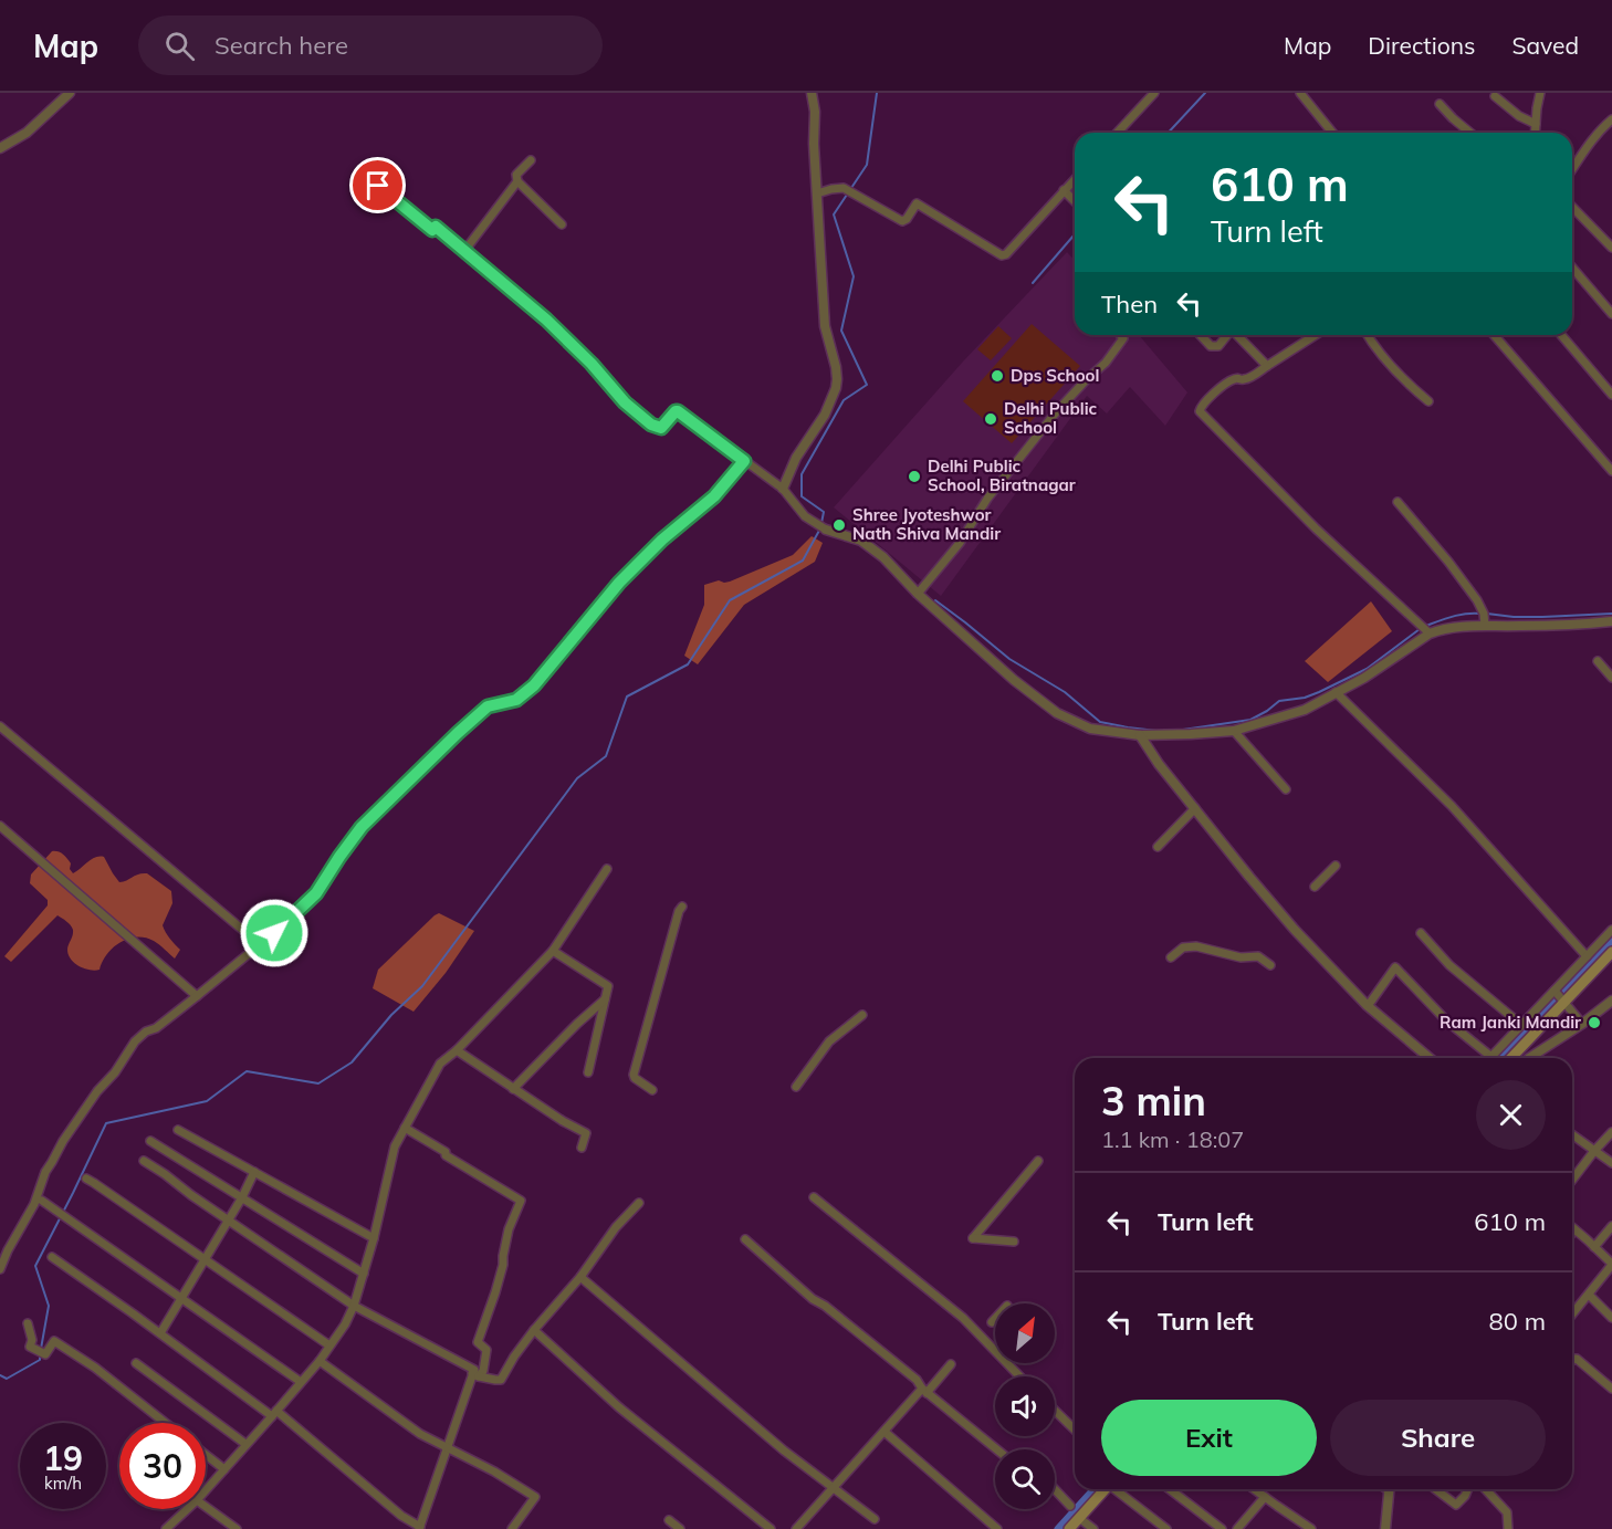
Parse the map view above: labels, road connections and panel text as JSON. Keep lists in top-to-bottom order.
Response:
{
  "places": [
    "Dps School",
    "Delhi Public School",
    "Delhi Public School, Biratnagar",
    "Shree Jyoteshwor Nath Shiva Mandir",
    "Ram Janki Mandir"
  ],
  "north": "top right",
  "page": {
    "header": "Map",
    "search": "Search here",
    "nav": ["Map", "Directions", "Saved"],
    "turn": ["610 m", "Turn left"],
    "then": "Then",
    "heading": ["3 min", "1.1 km · 18:07"],
    "list": [
      {
        "name": "Turn left",
        "value": "610 m"
      },
      {
        "name": "Turn left",
        "value": "80 m"
      }
    ],
    "buttons": ["Exit", "Share"],
    "speed": "19 km/h",
    "limit": "30"
  }
}
